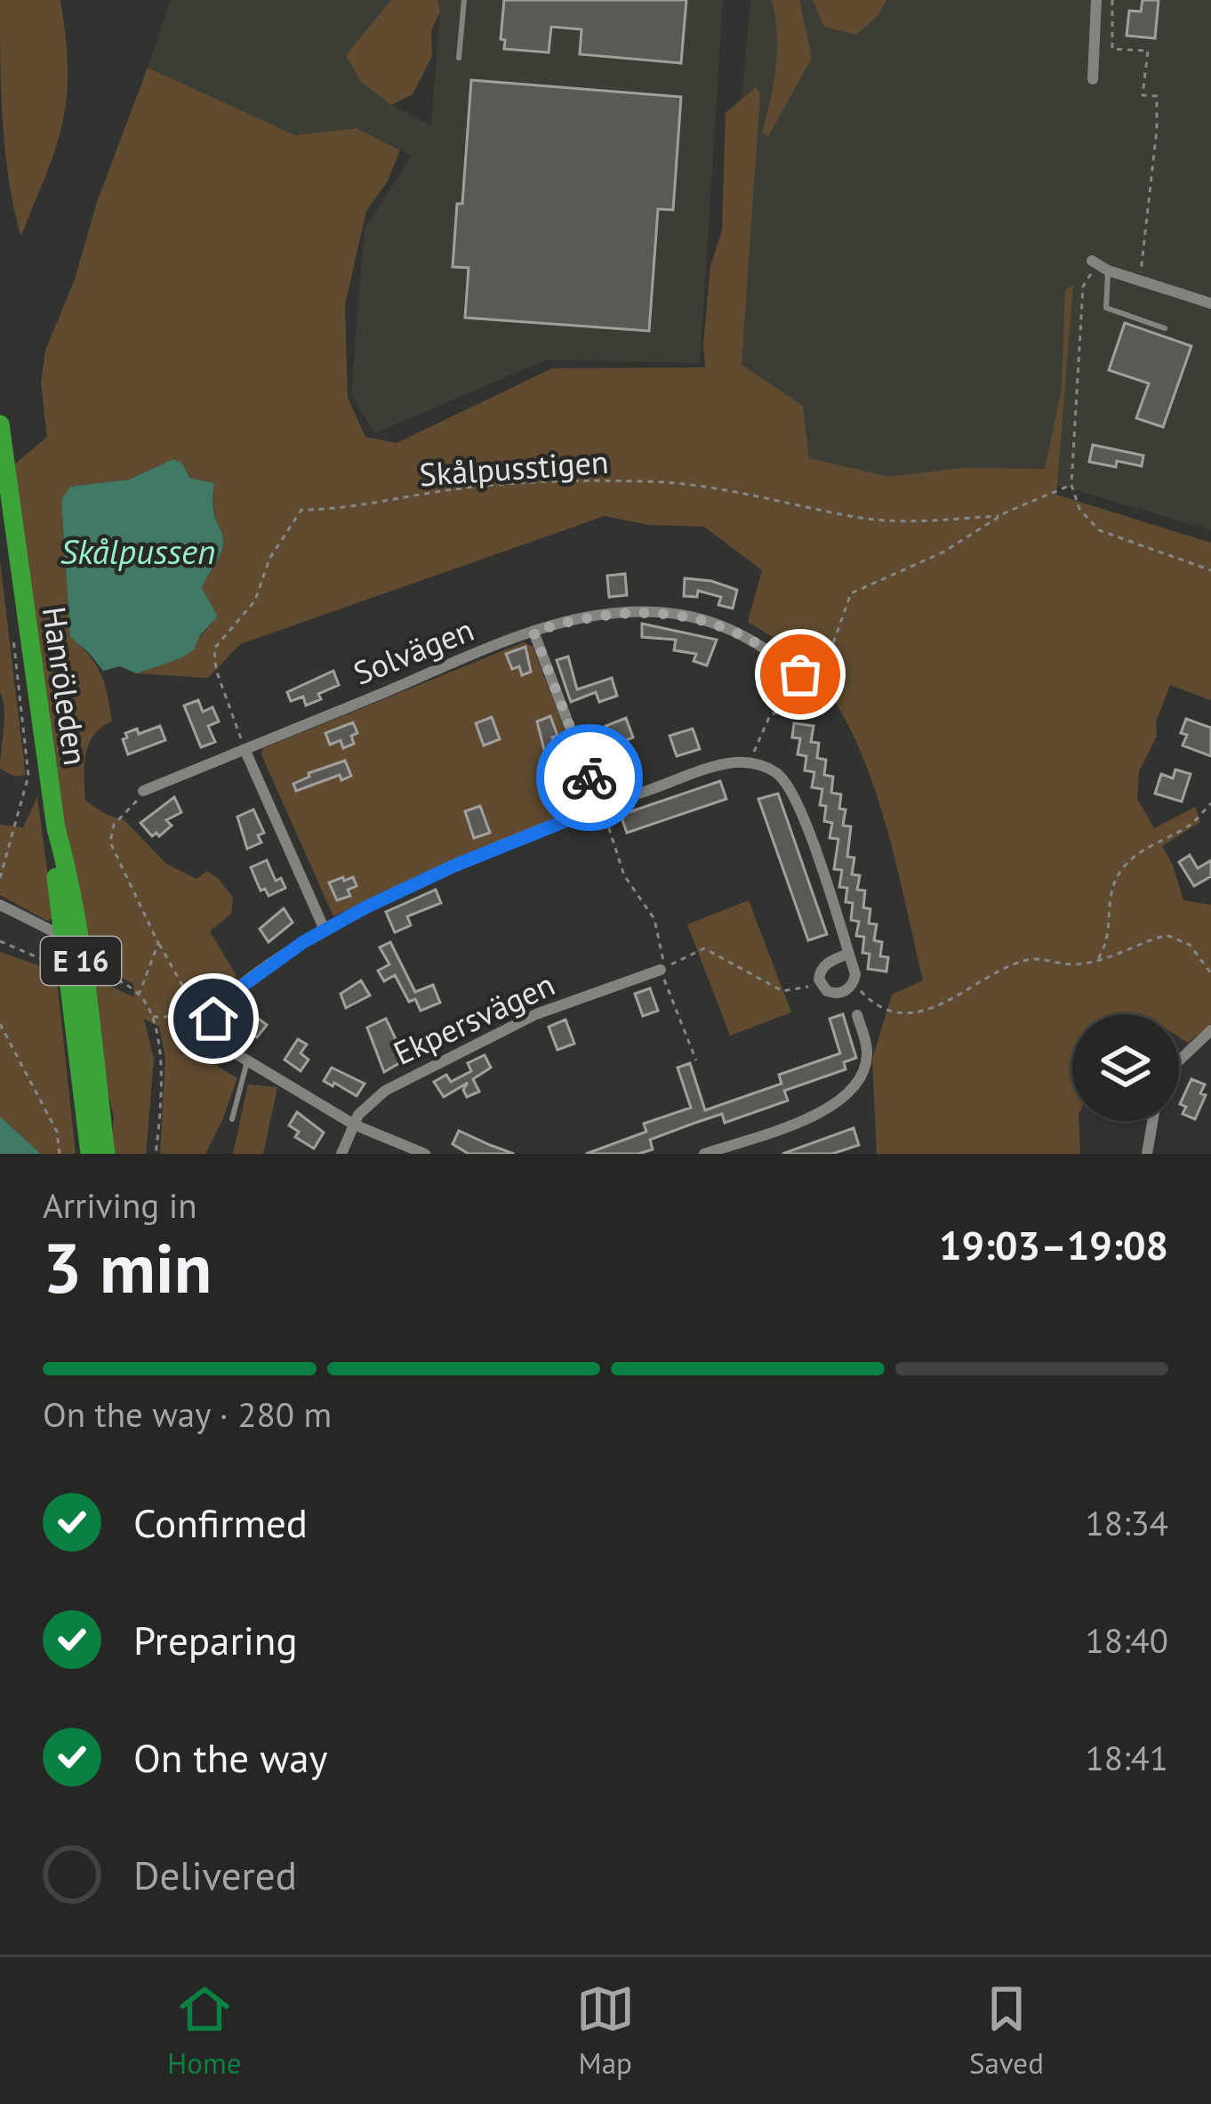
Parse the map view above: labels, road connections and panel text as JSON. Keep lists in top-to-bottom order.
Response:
{
  "streets": {
    "highway": ["Hanröleden", "E 16"],
    "street": ["Solvägen", "Ekpersvägen"],
    "path": ["Skålpusstigen"]
  },
  "crossings": [
    ["Skålpusstigen", "Solvägen"]
  ],
  "water": ["Skålpussen"],
  "page": {
    "heading": ["3 min", "Arriving in", "19:03–19:08"],
    "bar": "On the way · 280 m",
    "list": [
      ["Confirmed", "18:34"],
      ["Preparing", "18:40"],
      ["On the way", "18:41"],
      "Delivered"
    ],
    "tabs": ["Home", "Map", "Saved"]
  }
}
